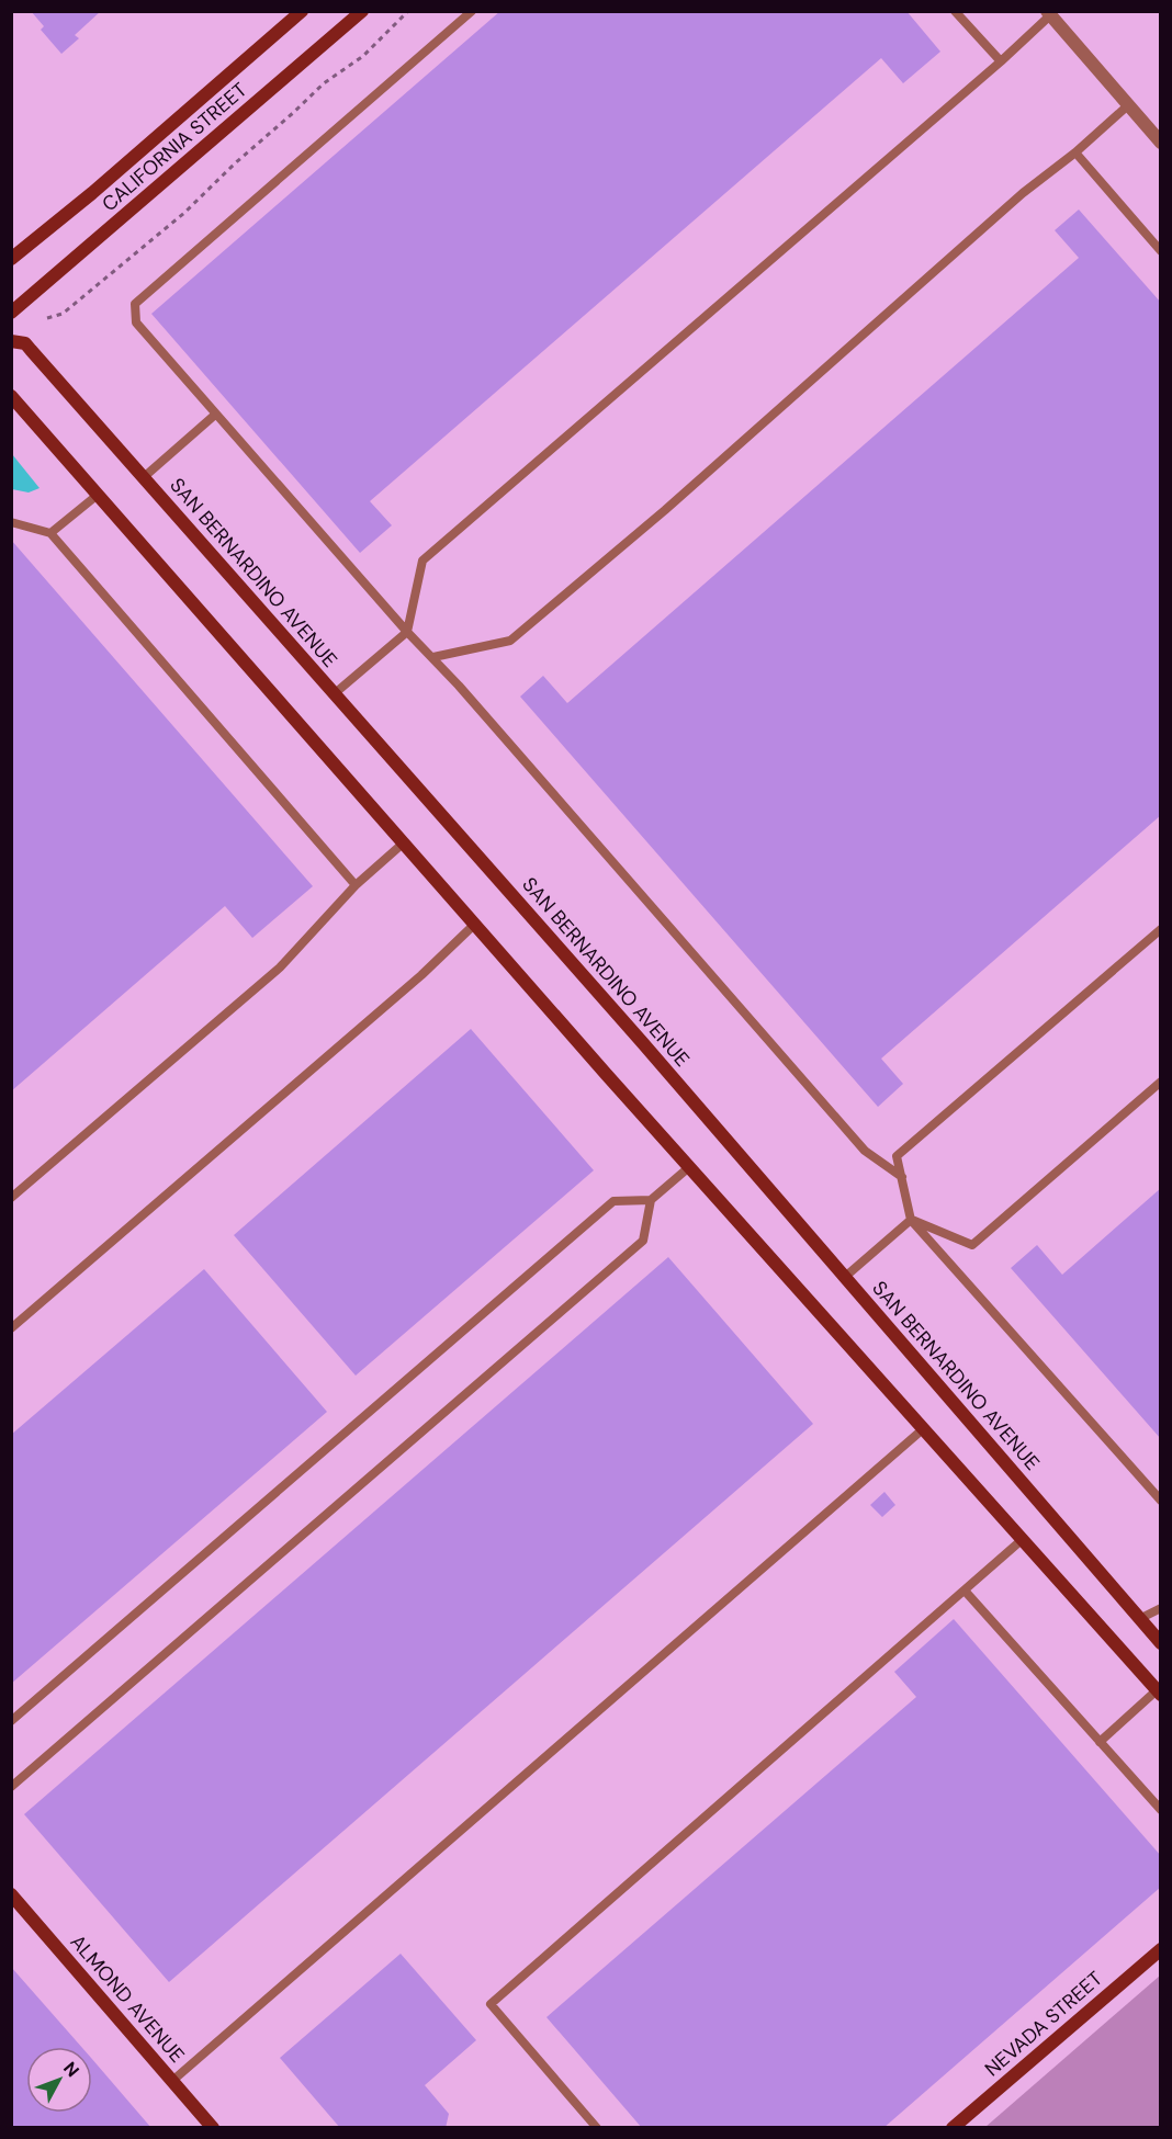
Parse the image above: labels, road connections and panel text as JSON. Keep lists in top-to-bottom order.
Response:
{
  "streets": {
    "main road": [
      "CALIFORNIA STREET",
      "SAN BERNARDINO AVENUE",
      "ALMOND AVENUE",
      "NEVADA STREET"
    ]
  },
  "north": "top right"
}
